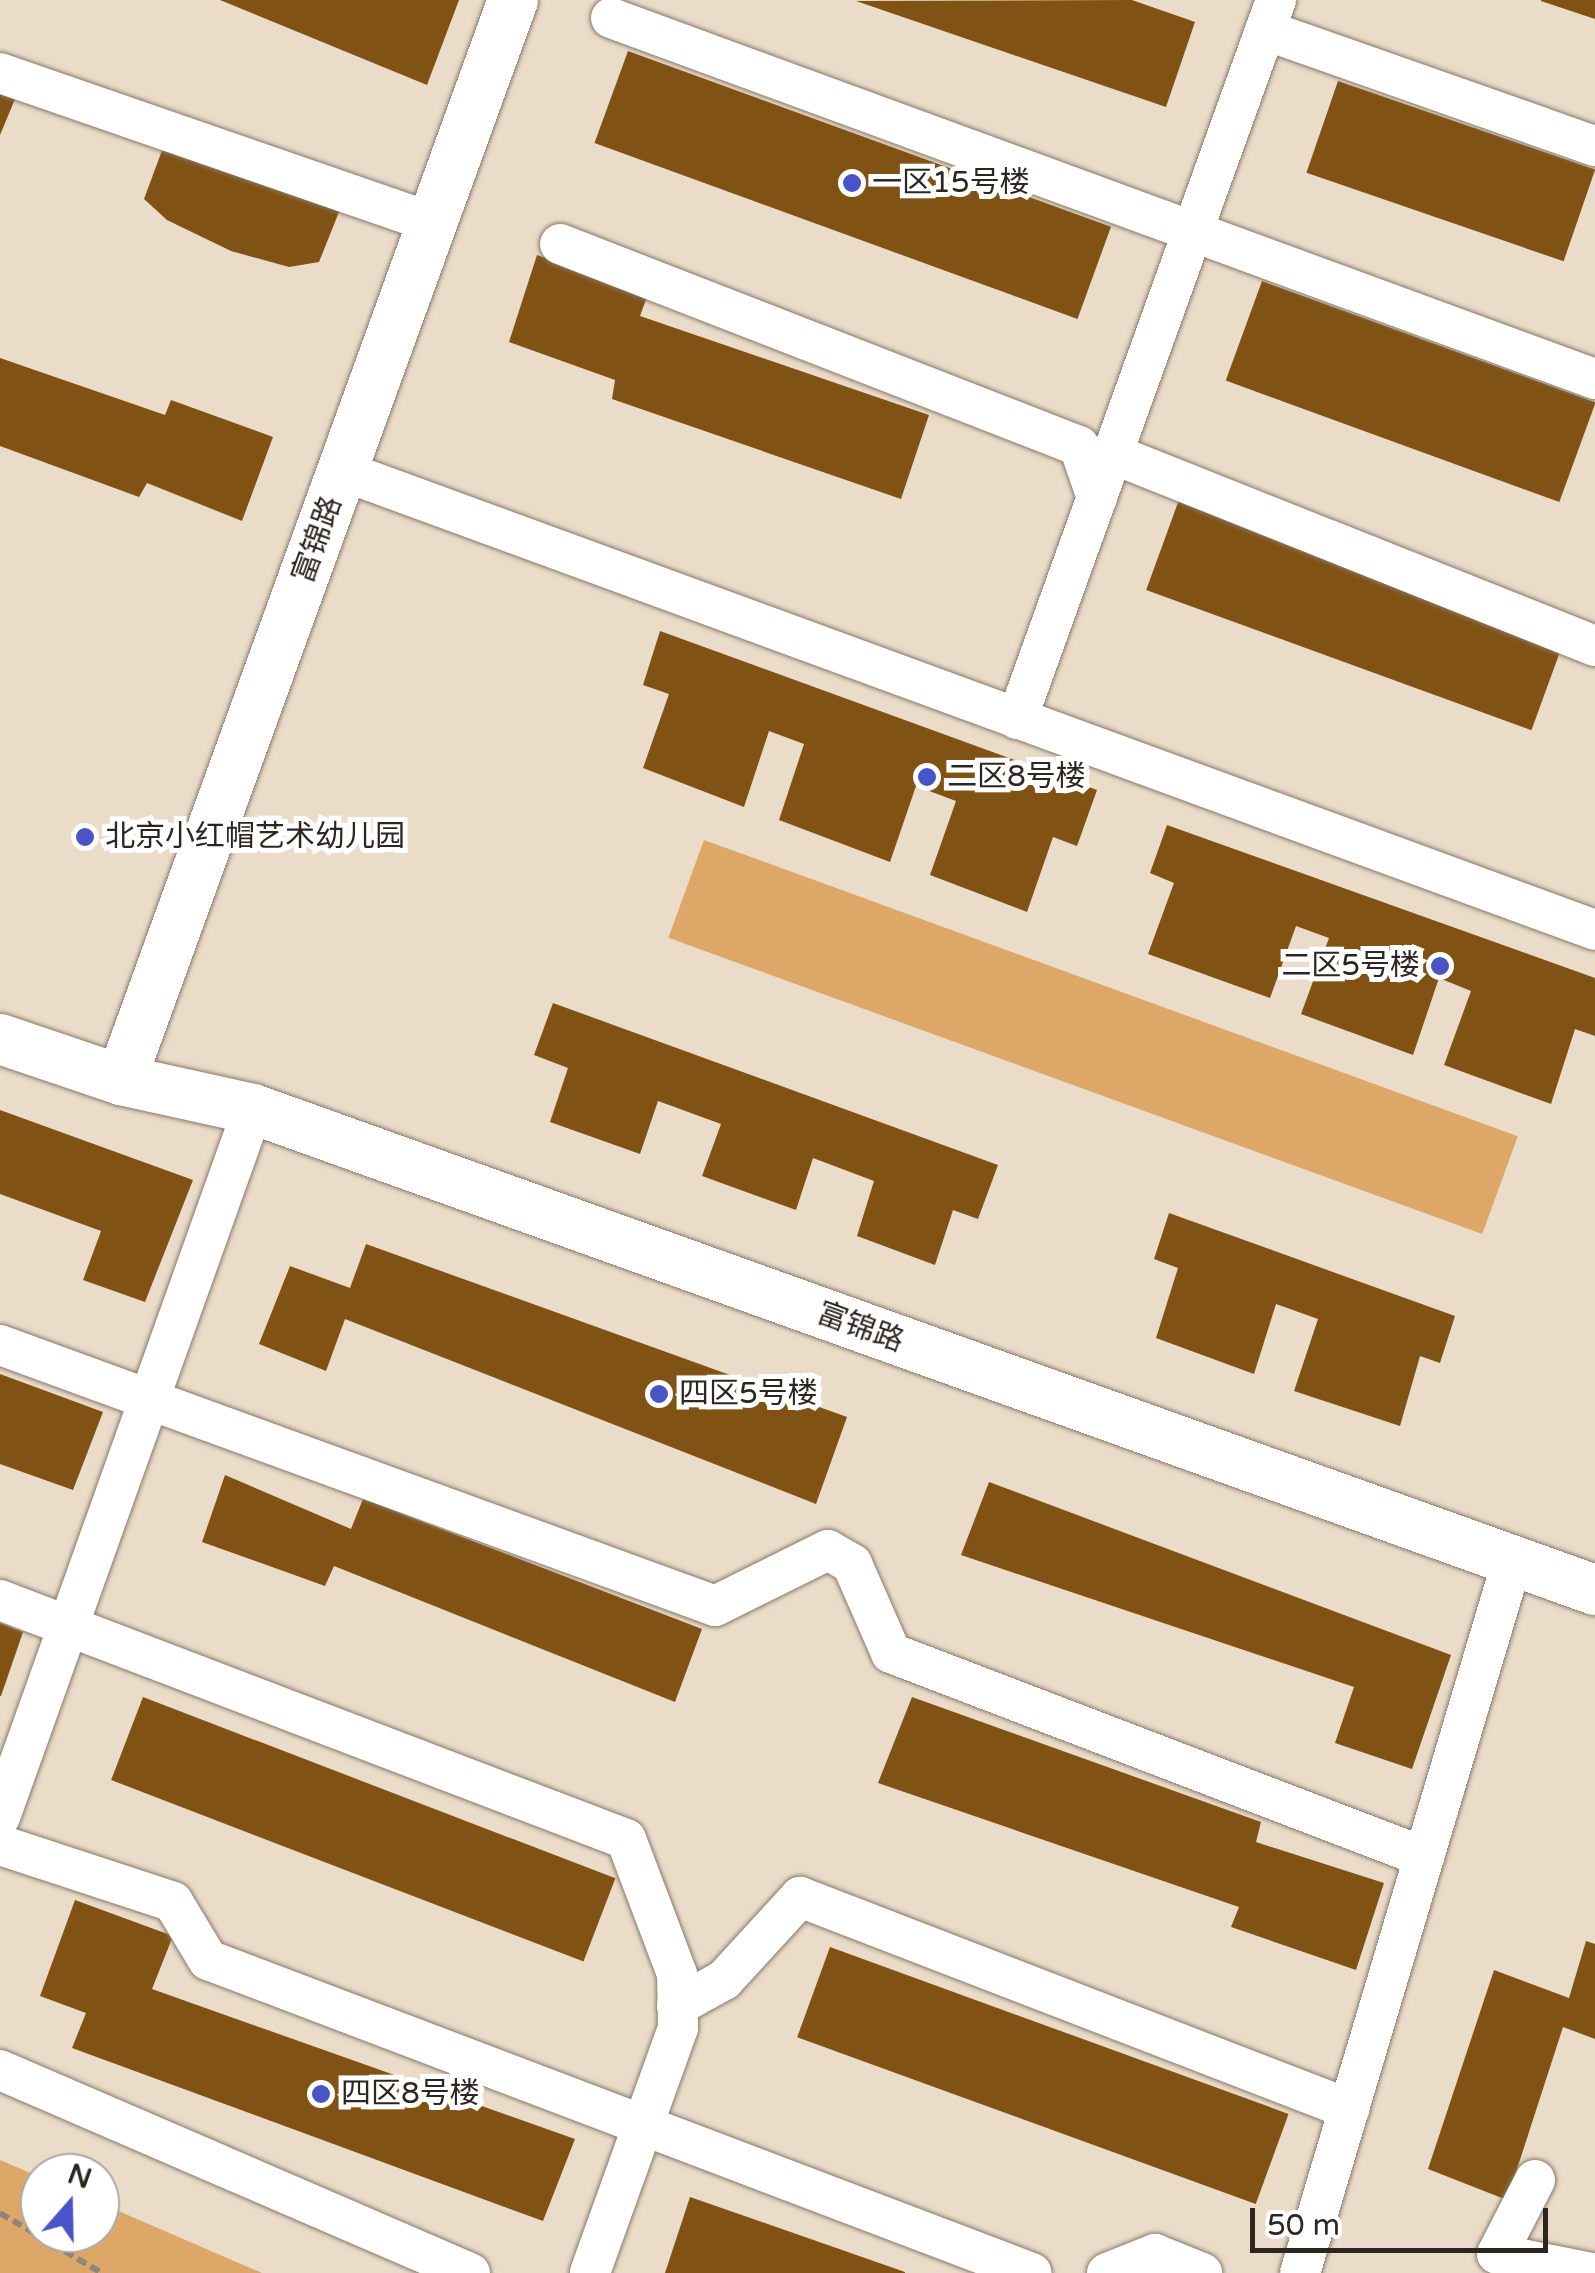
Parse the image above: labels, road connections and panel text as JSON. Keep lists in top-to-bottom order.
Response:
{
  "streets": {
    "street": ["富锦路"]
  },
  "places": [
    "一区15号楼",
    "二区8号楼",
    "北京小红帽艺术幼儿园",
    "二区5号楼",
    "四区5号楼",
    "四区8号楼"
  ],
  "scale_bar": "50 m",
  "north": "top"
}
